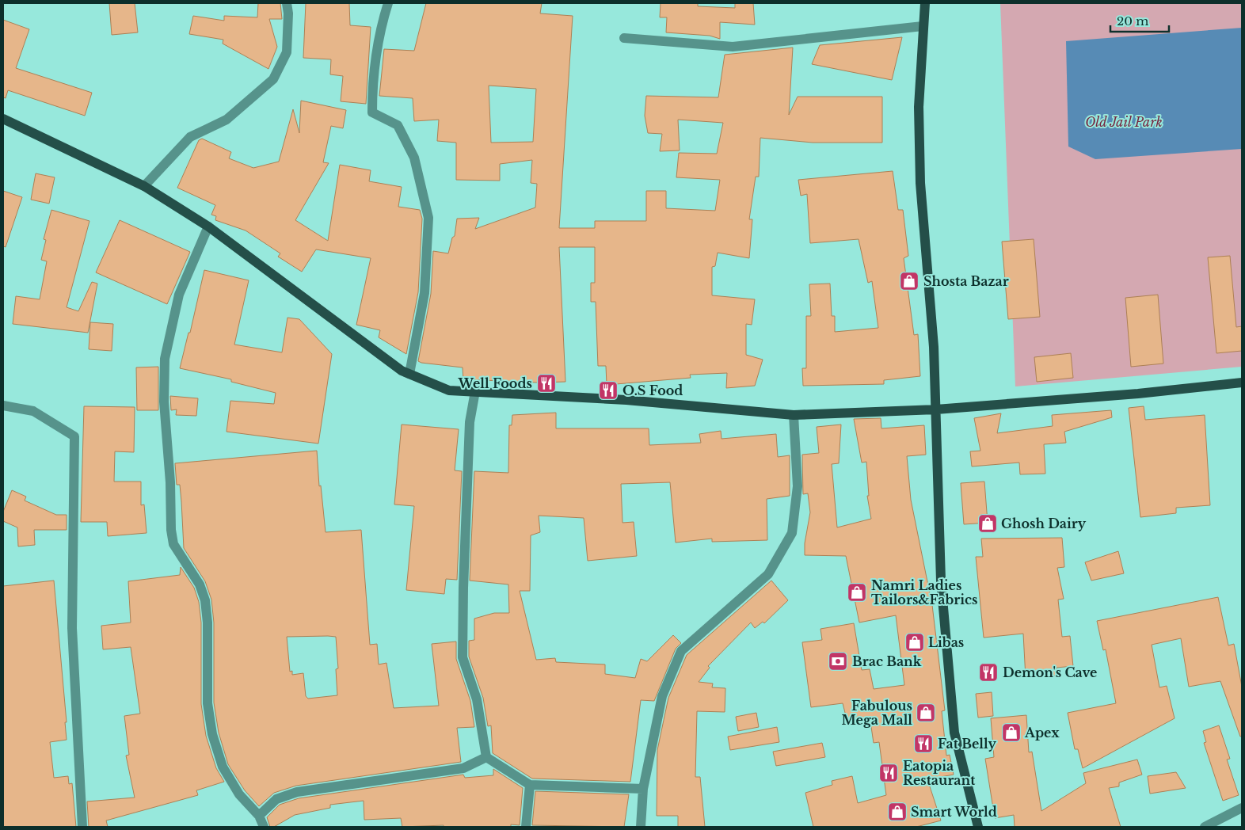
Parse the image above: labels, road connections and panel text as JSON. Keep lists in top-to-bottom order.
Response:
{
  "parks": ["Old Jail Park"],
  "places": {
    "shop": [
      "Shosta Bazar",
      "Ghosh Dairy",
      "Namri Ladies Tailors&Fabrics",
      "Libas",
      "Fabulous Mega Mall",
      "Apex",
      "Smart World"
    ],
    "restaurant": [
      "Well Foods",
      "O.S Food",
      "Demon's Cave",
      "Fat Belly",
      "Eatopia Restaurant"
    ],
    "bank": ["Brac Bank"]
  },
  "scale_bar": "20 m"
}
